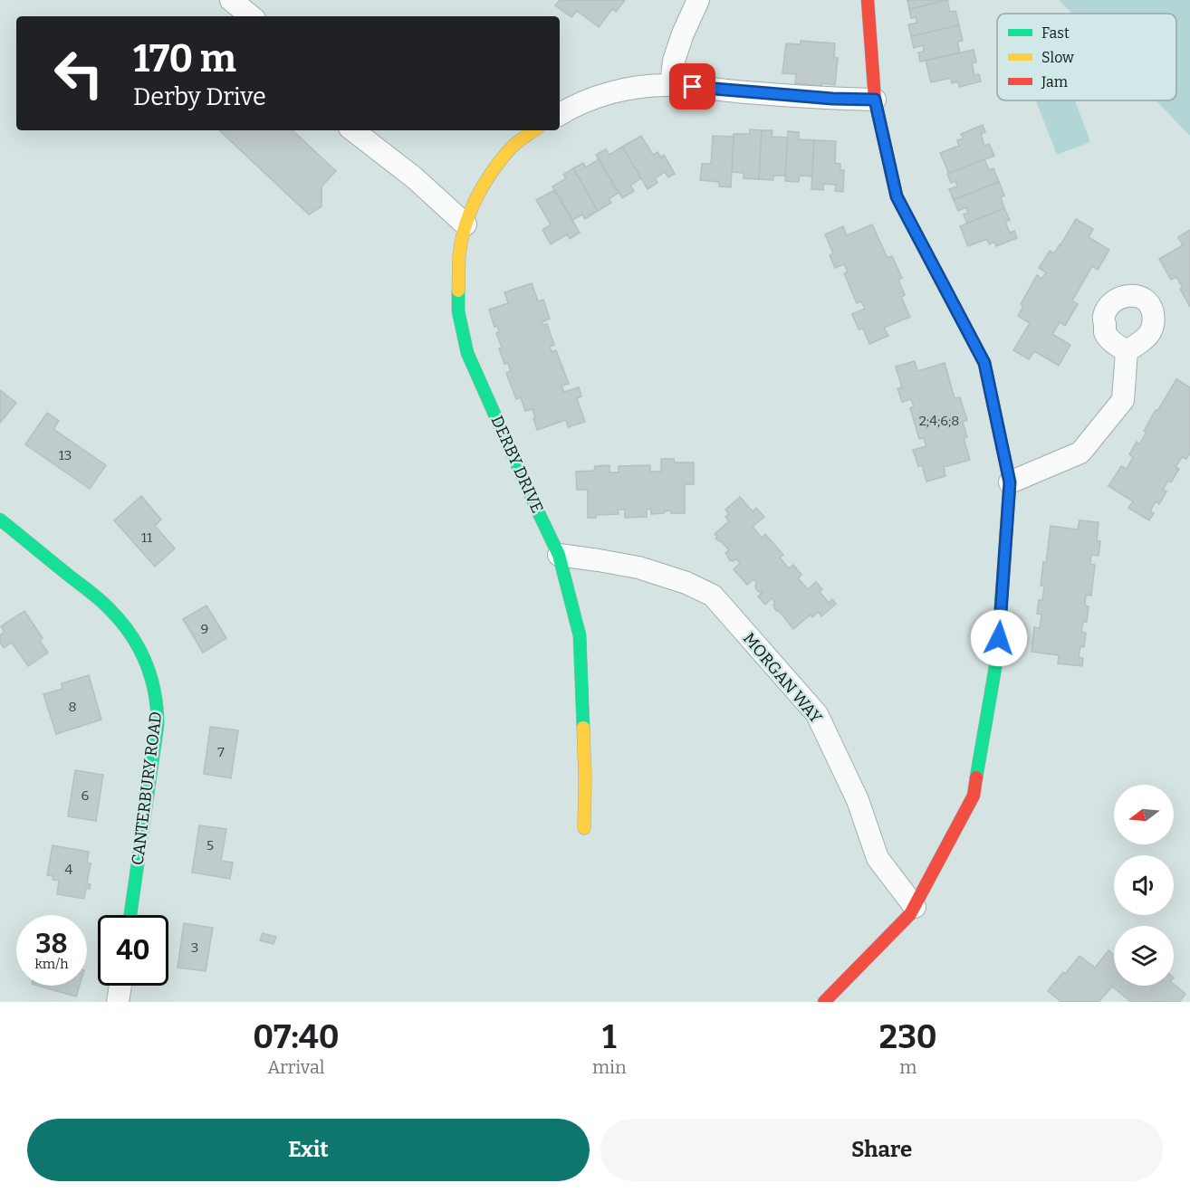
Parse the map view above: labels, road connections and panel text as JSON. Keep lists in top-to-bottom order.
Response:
{
  "streets": {
    "street": ["DERBY DRIVE", "MORGAN WAY", "CANTERBURY ROAD"]
  },
  "crossings": [
    ["DERBY DRIVE", "MORGAN WAY"]
  ],
  "house_numbers": [
    "2;4;6;8",
    "13",
    "11",
    "9",
    "8",
    "7",
    "6",
    "5",
    "4",
    "3"
  ],
  "legend": ["Fast", "Slow", "Jam"],
  "north": "left",
  "page": {
    "turn": ["170 m", "Derby Drive"],
    "speed": "38 km/h",
    "limit": "40",
    "eta": [
      "07:40",
      "Arrival",
      "1",
      "min",
      "230",
      "m"
    ],
    "buttons": ["Exit", "Share"]
  }
}
